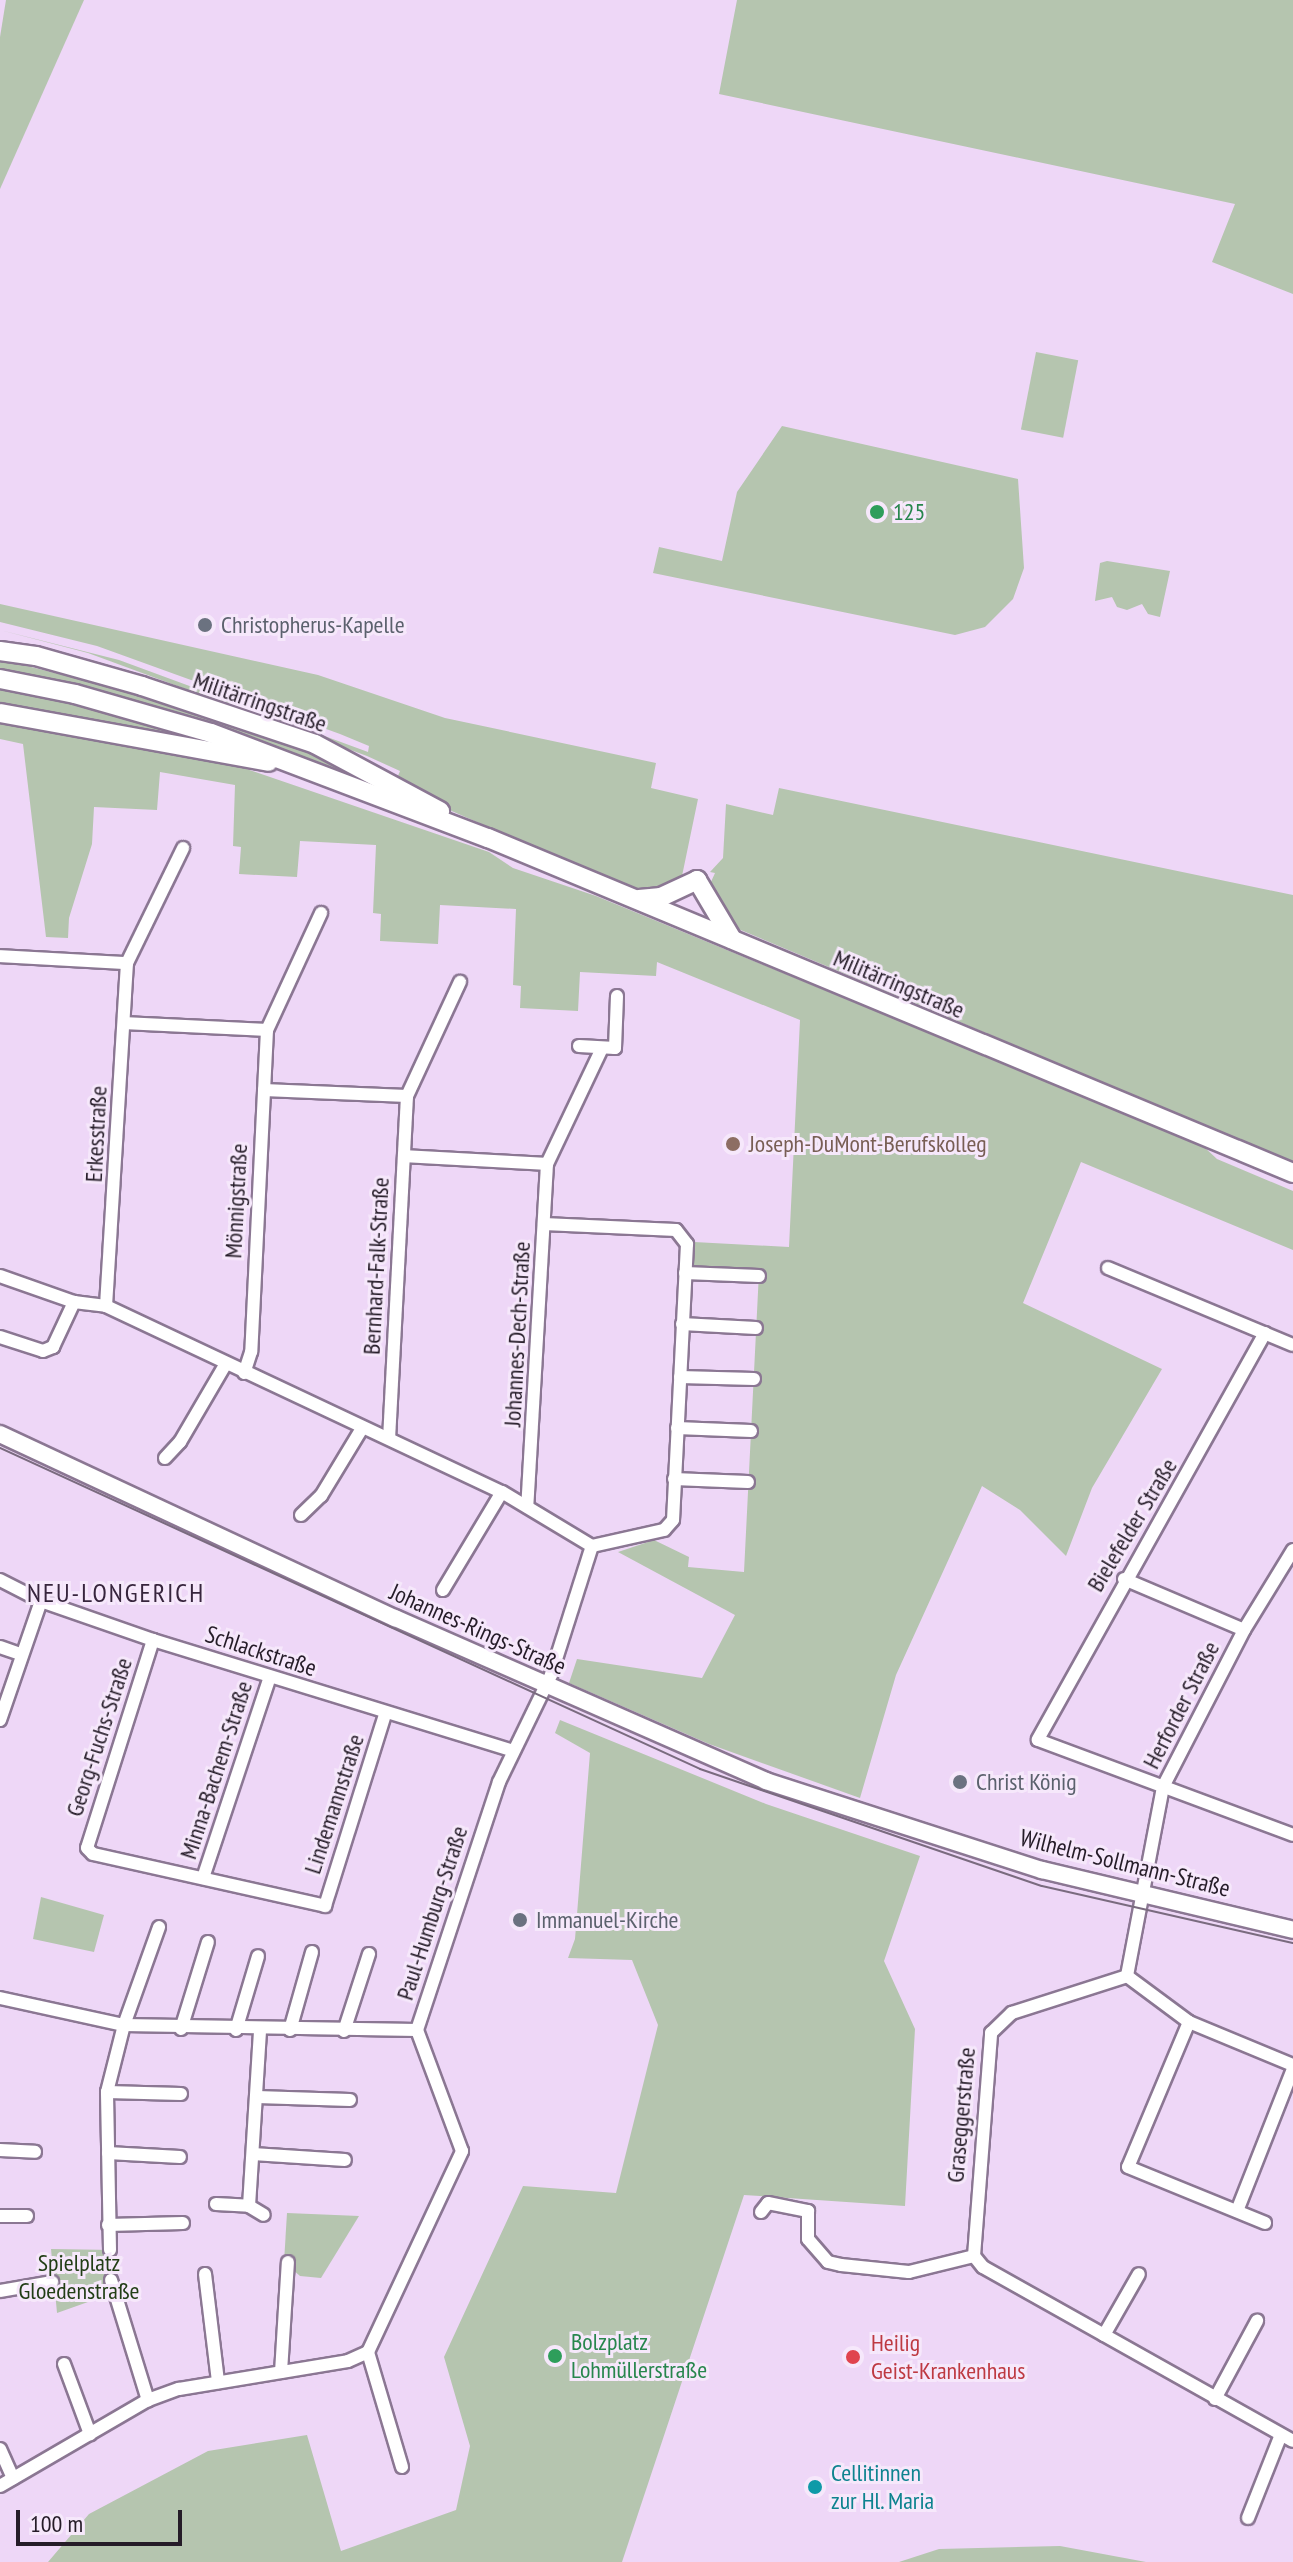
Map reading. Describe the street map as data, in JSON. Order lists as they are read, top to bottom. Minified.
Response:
{"streets":{"main road":["Militärringstraße"],"street":["Erkesstraße","Mönnigstraße","Bernhard-Falk-Straße","Johannes-Dech-Straße","Bielefelder Straße","Johannes-Rings-Straße","Schlackstraße","Herforder Straße","Georg-Fuchs-Straße","Minna-Bachem-Straße","Lindemannstraße","Wilhelm-Sollmann-Straße","Paul-Humburg-Straße","Graseggerstraße"]},"crossings":[["Bielefelder Straße","Herforder Straße"],["Johannes-Rings-Straße","Wilhelm-Sollmann-Straße"],["Johannes-Rings-Straße","Paul-Humburg-Straße"],["Schlackstraße","Georg-Fuchs-Straße"],["Schlackstraße","Minna-Bachem-Straße"],["Schlackstraße","Lindemannstraße"],["Schlackstraße","Paul-Humburg-Straße"],["Herforder Straße","Wilhelm-Sollmann-Straße"],["Herforder Straße","Graseggerstraße"],["Georg-Fuchs-Straße","Minna-Bachem-Straße"],["Georg-Fuchs-Straße","Lindemannstraße"],["Minna-Bachem-Straße","Lindemannstraße"]],"districts":["NEU-LONGERICH"],"parks":["Spielplatz Gloedenstraße"],"places":["125","Christopherus-Kapelle","Joseph-DuMont-Berufskolleg","Christ König","Immanuel-Kirche","Bolzplatz Lohmüllerstraße","Heilig Geist-Krankenhaus","Cellitinnen zur Hl. Maria"],"scale_bar":"100 m"}
